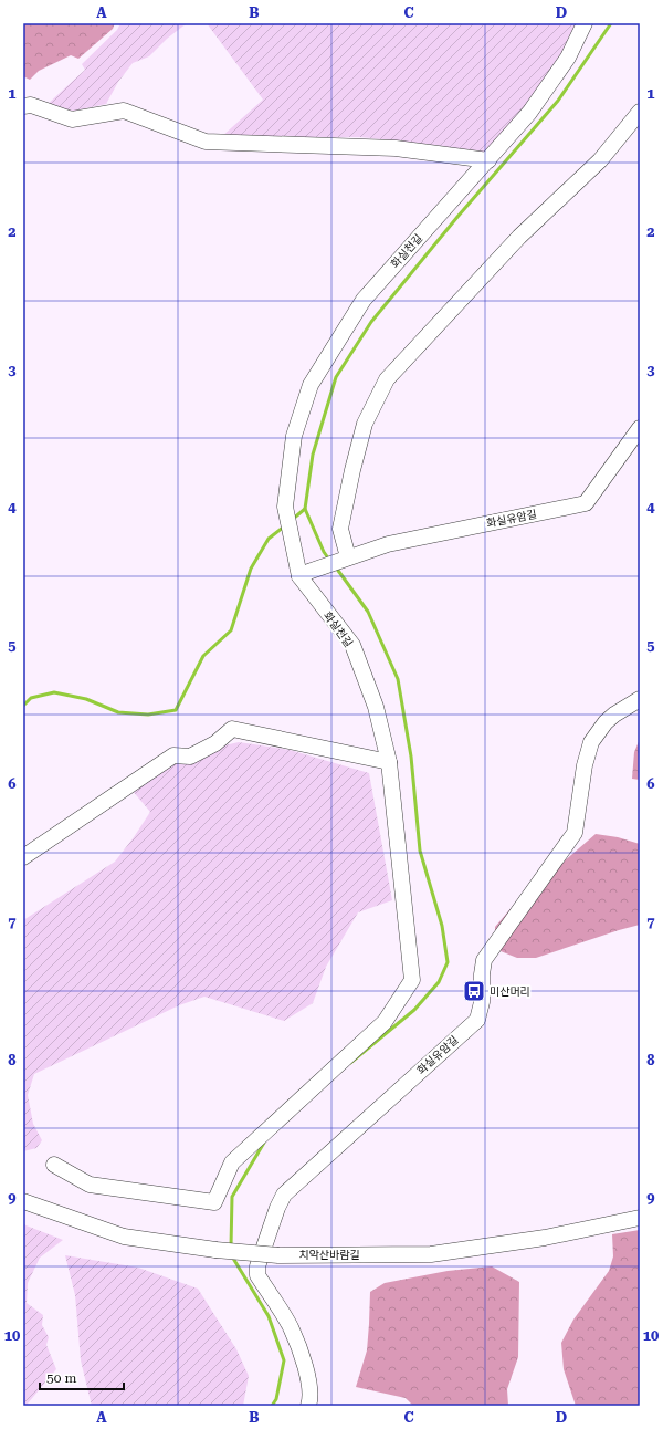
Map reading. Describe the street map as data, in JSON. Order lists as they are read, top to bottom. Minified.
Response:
{"streets":{"street":["화실천길","화실유암길","치악산바람길"]},"crossings":[["화실천길","화실유암길"]],"places":{"bus stop":["미산머리"]},"scale_bar":"50 m","grid":{"columns":["A","B","C","D"],"rows":["1","2","3","4","5","6","7","8","9","10"]}}
